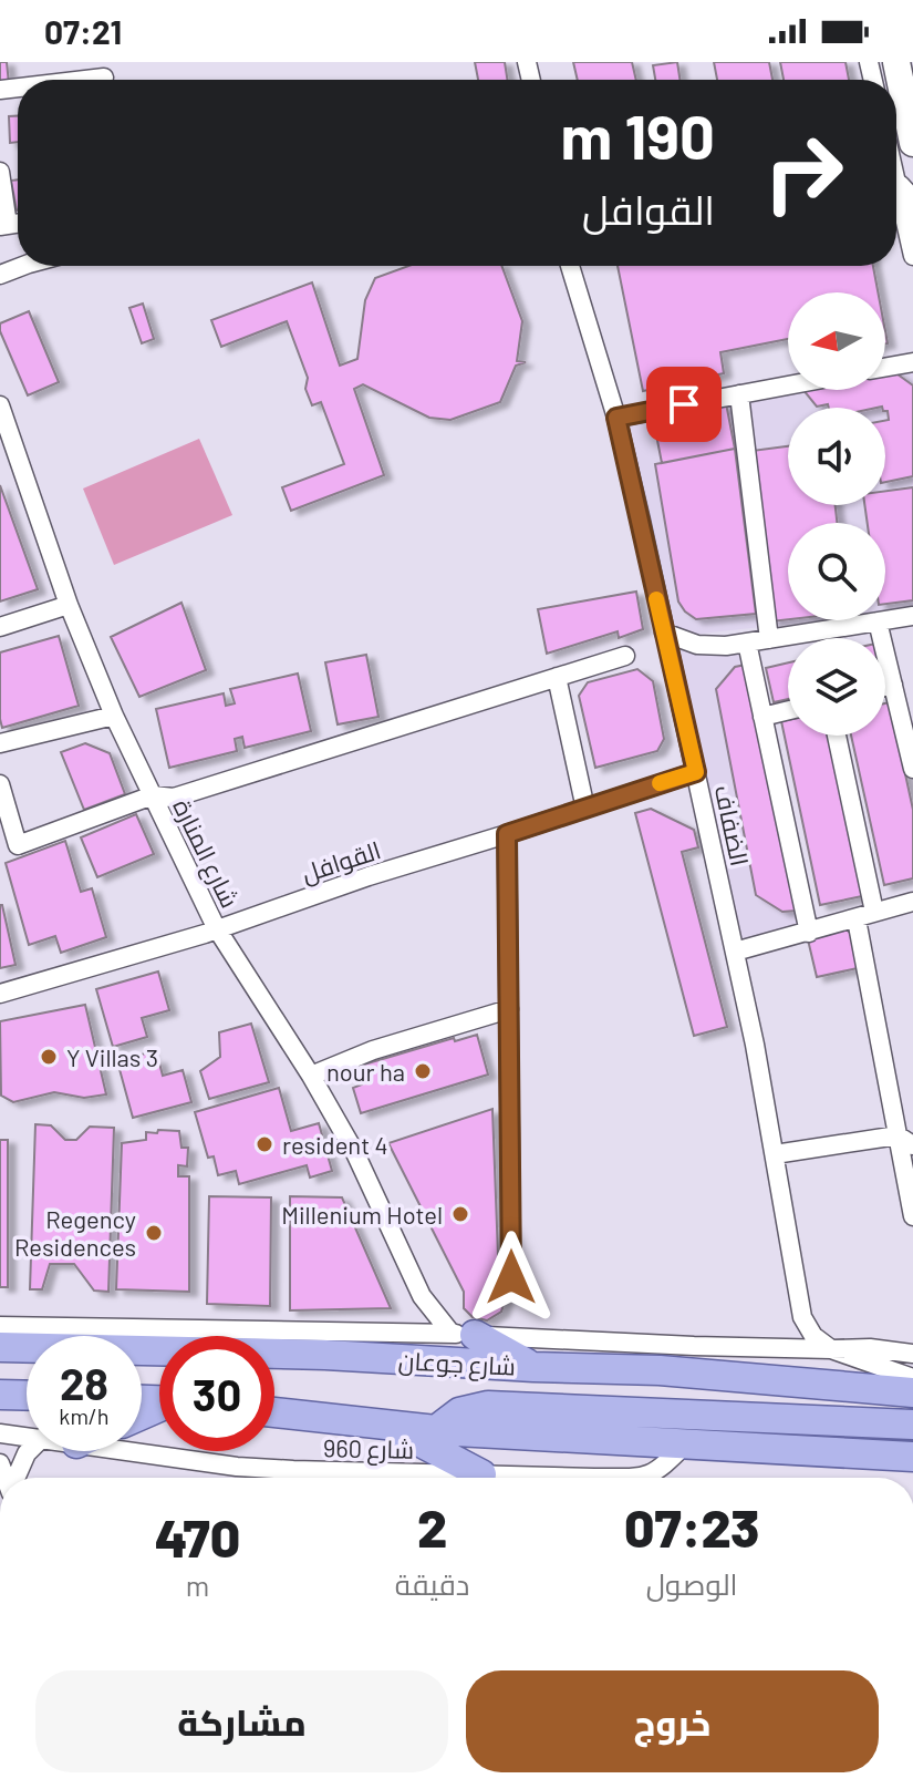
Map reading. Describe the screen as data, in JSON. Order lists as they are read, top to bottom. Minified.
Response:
{"streets":{"main road":["شارع جوعان"],"street":["الضفاف","شارع المنارة","القوافل","شارع 960"]},"crossings":[["الضفاف","القوافل"],["الضفاف","شارع جوعان"],["شارع المنارة","القوافل"],["شارع المنارة","شارع جوعان"]],"places":["Y Villas 3","nour ha","resident 4","Millenium Hotel","Regency Residences"],"north":"left","page":{"status":"07:21","turn":["190 m","القوافل"],"speed":"28 km/h","limit":"30","eta":["07:23","الوصول","2","دقيقة","470","m"],"buttons":["خروج","مشاركة"]}}
